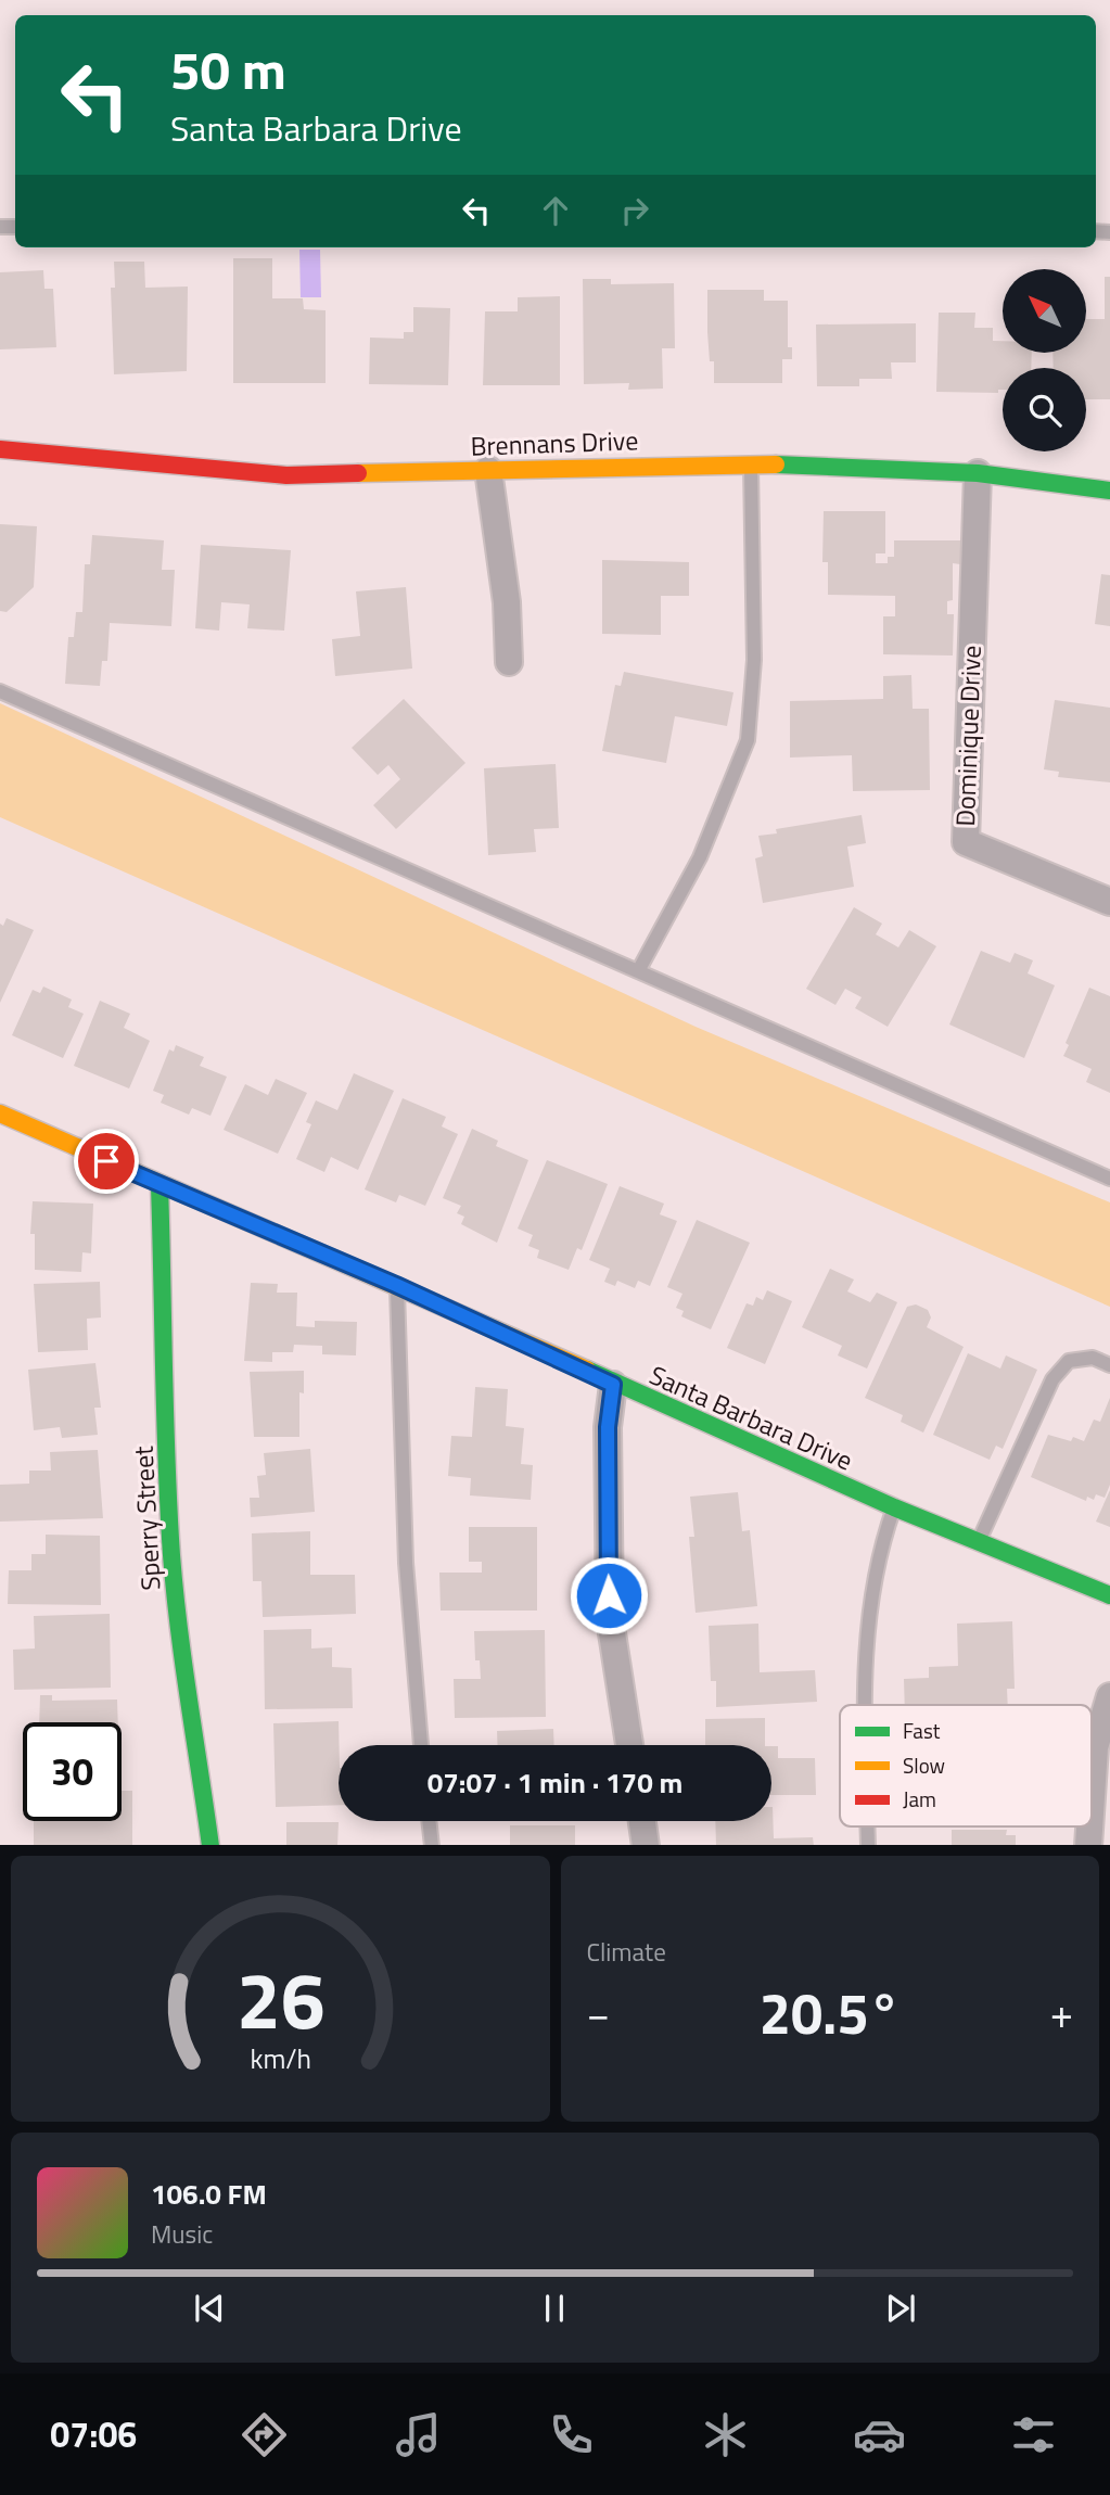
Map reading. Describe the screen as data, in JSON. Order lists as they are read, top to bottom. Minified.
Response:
{"streets":{"street":["Brennans Drive","Dominique Drive","Santa Barbara Drive","Sperry Street"]},"crossings":[["Brennans Drive","Dominique Drive"],["Santa Barbara Drive","Sperry Street"]],"legend":["Fast","Slow","Jam"],"north":"top left","page":{"turn":["50 m","Santa Barbara Drive"],"limit":"30","trip":"07:07 · 1 min · 170 m","tile":"Climate","heat":["−","20.5°","+"],"song":["106.0 FM","Music"],"tabs":"07:06","gauge":["26","km/h"]}}
